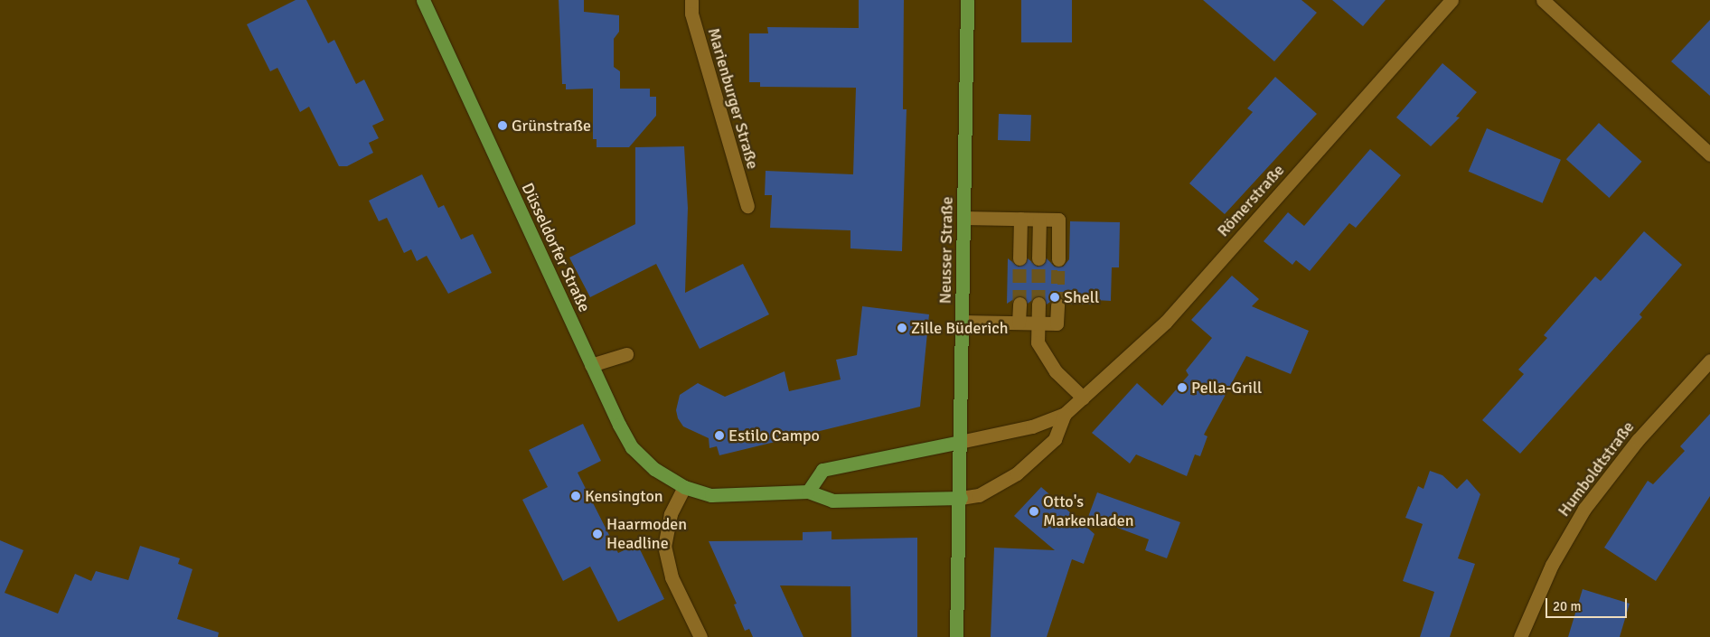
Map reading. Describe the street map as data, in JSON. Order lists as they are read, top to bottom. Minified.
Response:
{"streets":{"main road":["Düsseldorfer Straße","Neusser Straße"],"street":["Marienburger Straße","Römerstraße","Humboldtstraße"]},"crossings":[["Römerstraße","Düsseldorfer Straße"],["Römerstraße","Neusser Straße"],["Düsseldorfer Straße","Neusser Straße"]],"places":["Grünstraße","Shell","Zille Büderich","Pella-Grill","Estilo Campo","Kensington","Otto's Markenladen","Haarmoden Headline"],"scale_bar":"20 m"}
